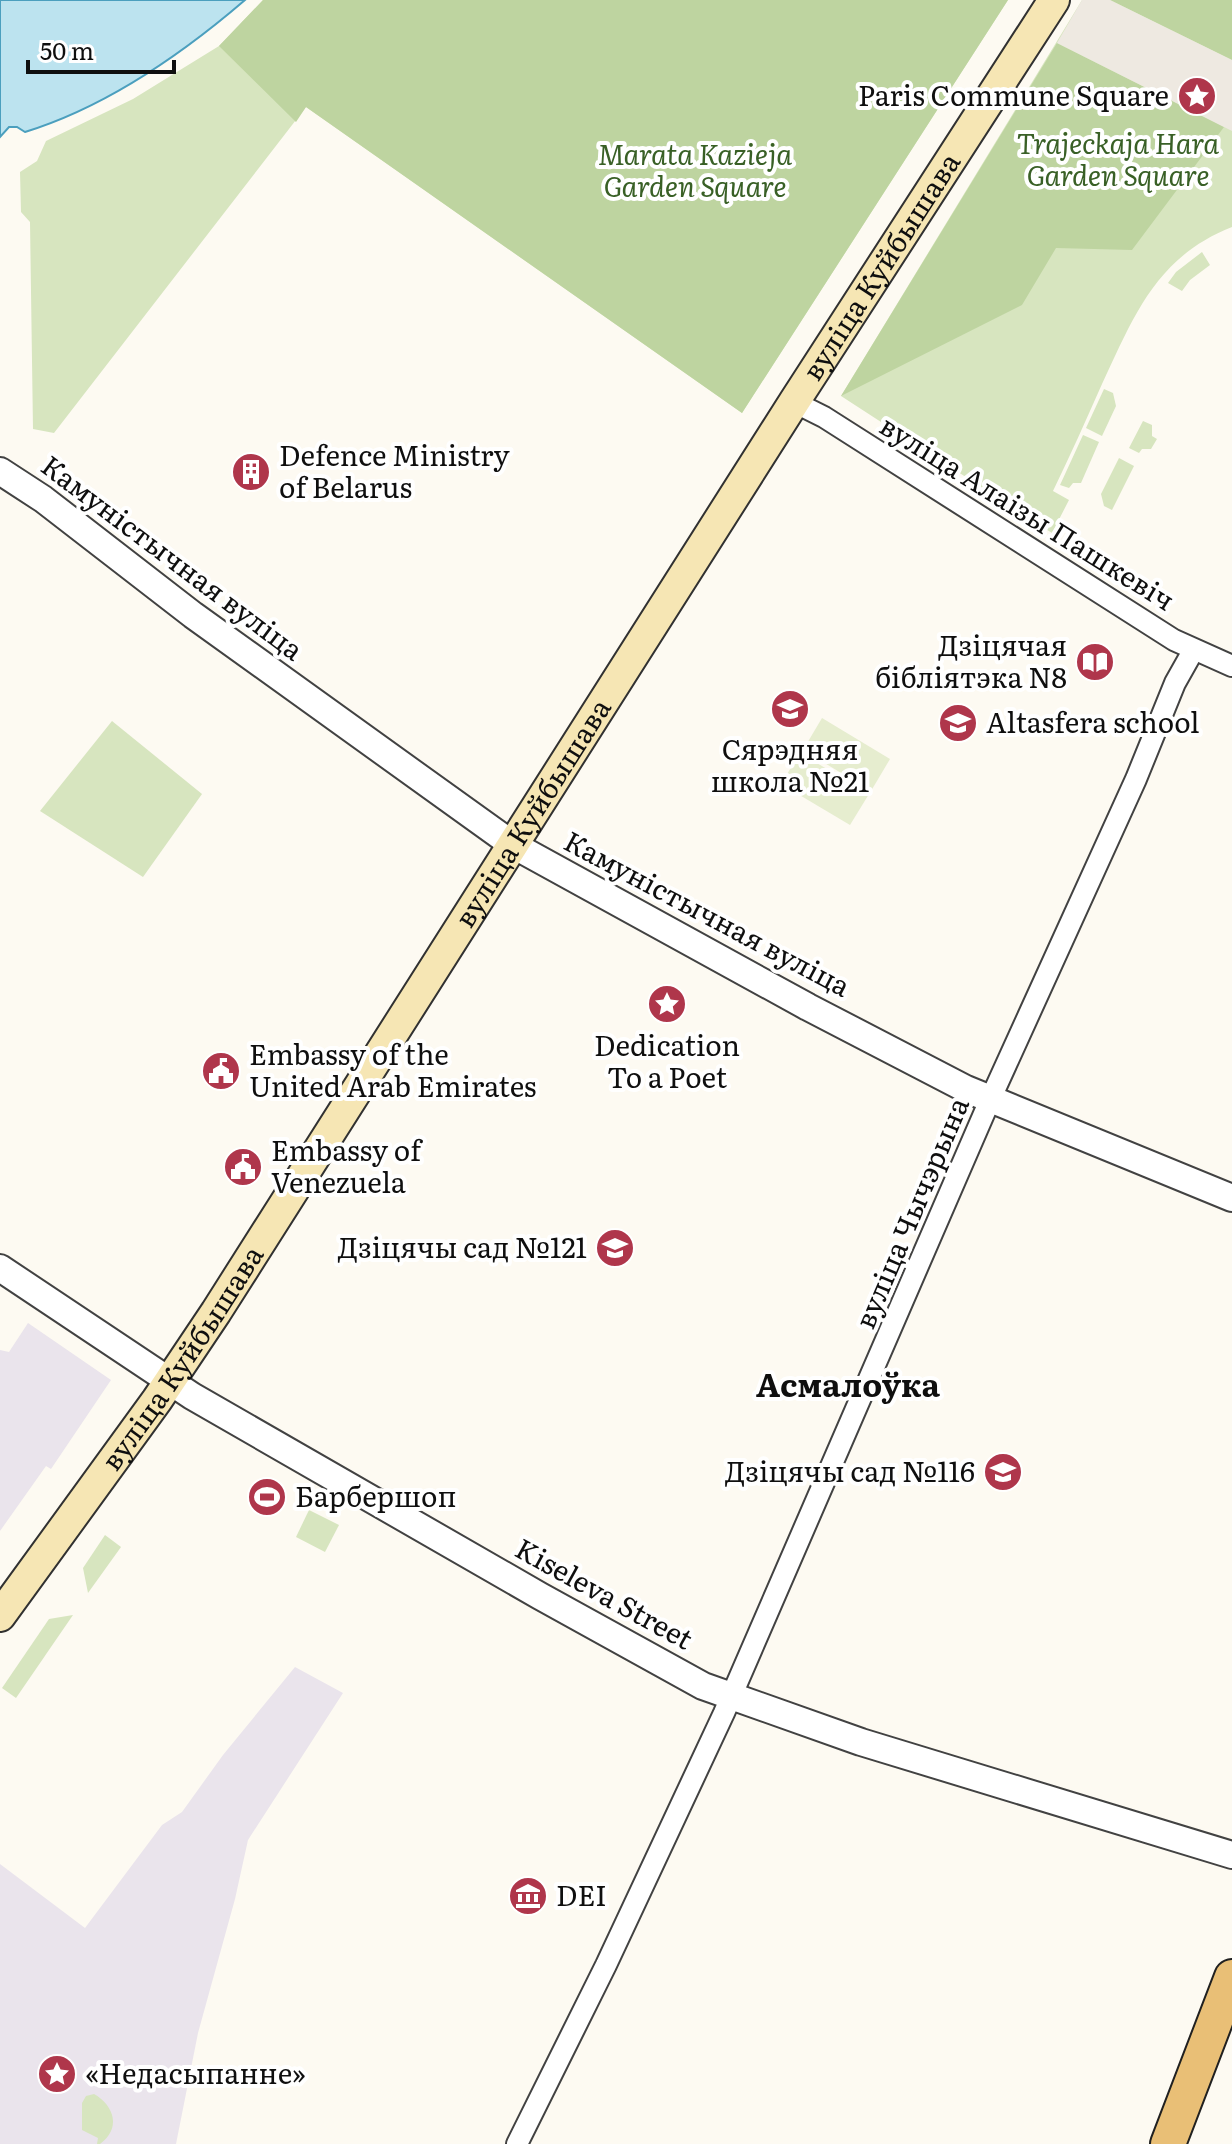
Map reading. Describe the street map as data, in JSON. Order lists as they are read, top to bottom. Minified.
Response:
{"streets":{"main road":["вуліца Куйбышава"],"street":["вуліца Алаізы Пашкевіч","Камуністычная вуліца","вуліца Чычэрына","Kiseleva Street"]},"crossings":[["вуліца Куйбышава","вуліца Алаізы Пашкевіч"],["вуліца Куйбышава","Камуністычная вуліца"],["вуліца Куйбышава","Kiseleva Street"],["вуліца Алаізы Пашкевіч","вуліца Чычэрына"],["Камуністычная вуліца","вуліца Чычэрына"],["вуліца Чычэрына","Kiseleva Street"]],"districts":["Асмалоўка"],"parks":["Trajeckaja Hara Garden Square","Marata Kazieja Garden Square"],"places":{"place":["Paris Commune Square","Dedication To a Poet","«Недасыпанне»"],"building":["Defence Ministry of Belarus"],"library":["Дзіцячая бібліятэка N8"],"school or university":["Сярэдняя школа №21","Altasfera school","Дзіцячы сад №121","Дзіцячы сад №116"],"public building":["Embassy of the United Arab Emirates","Embassy of Venezuela"],"sports":["Барбершоп"],"museum":["DEI"]},"scale_bar":"50 m"}
